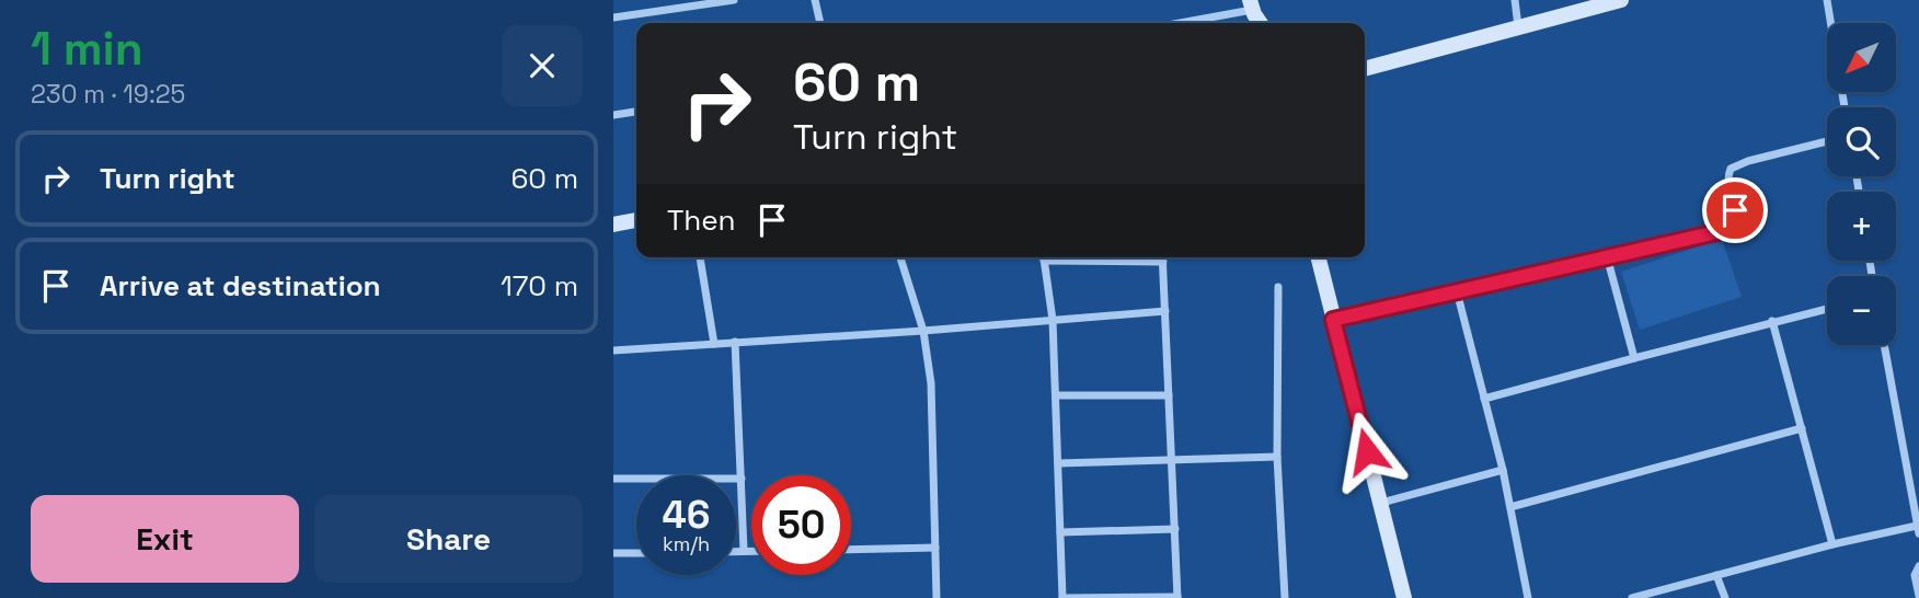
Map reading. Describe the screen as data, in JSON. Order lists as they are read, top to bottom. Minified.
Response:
{"north":"bottom left","page":{"heading":["1 min","230 m · 19:25"],"map_buttons":["+","−"],"turn":["60 m","Turn right"],"list":[{"name":"Turn right","value":"60 m"},{"name":"Arrive at destination","value":"170 m"}],"then":"Then","speed":"46 km/h","limit":"50","buttons":["Exit","Share"]}}
